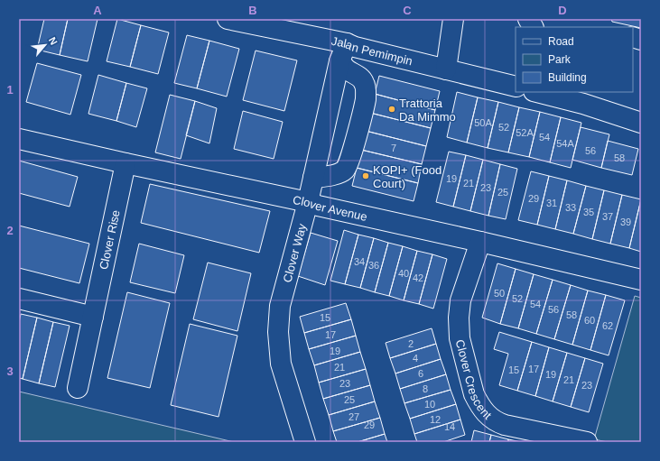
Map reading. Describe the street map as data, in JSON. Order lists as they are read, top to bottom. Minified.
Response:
{"streets":{"street":["Jalan Pemimpin","Clover Avenue","Clover Rise","Clover Way","Clover Crescent"]},"crossings":[["Jalan Pemimpin","Clover Way"],["Clover Avenue","Clover Rise"],["Clover Avenue","Clover Way"],["Clover Avenue","Clover Crescent"]],"places":["Trattoria Da Mimmo","KOPI+ (Food Court)"],"house_numbers":["50A","52","52A","54","54A","7","56","58","19","21","23","25","29","31","33","35","37","39","34","36","40","42","50","52","54","56","58","15","60","62","17","2","19","4","21","17","15","6","19","21","23","23","8","25","10","27","12","29","14"],"legend":["Road","Park","Building"],"north":"top right","grid":{"columns":["A","B","C","D"],"rows":["1","2","3"]}}
